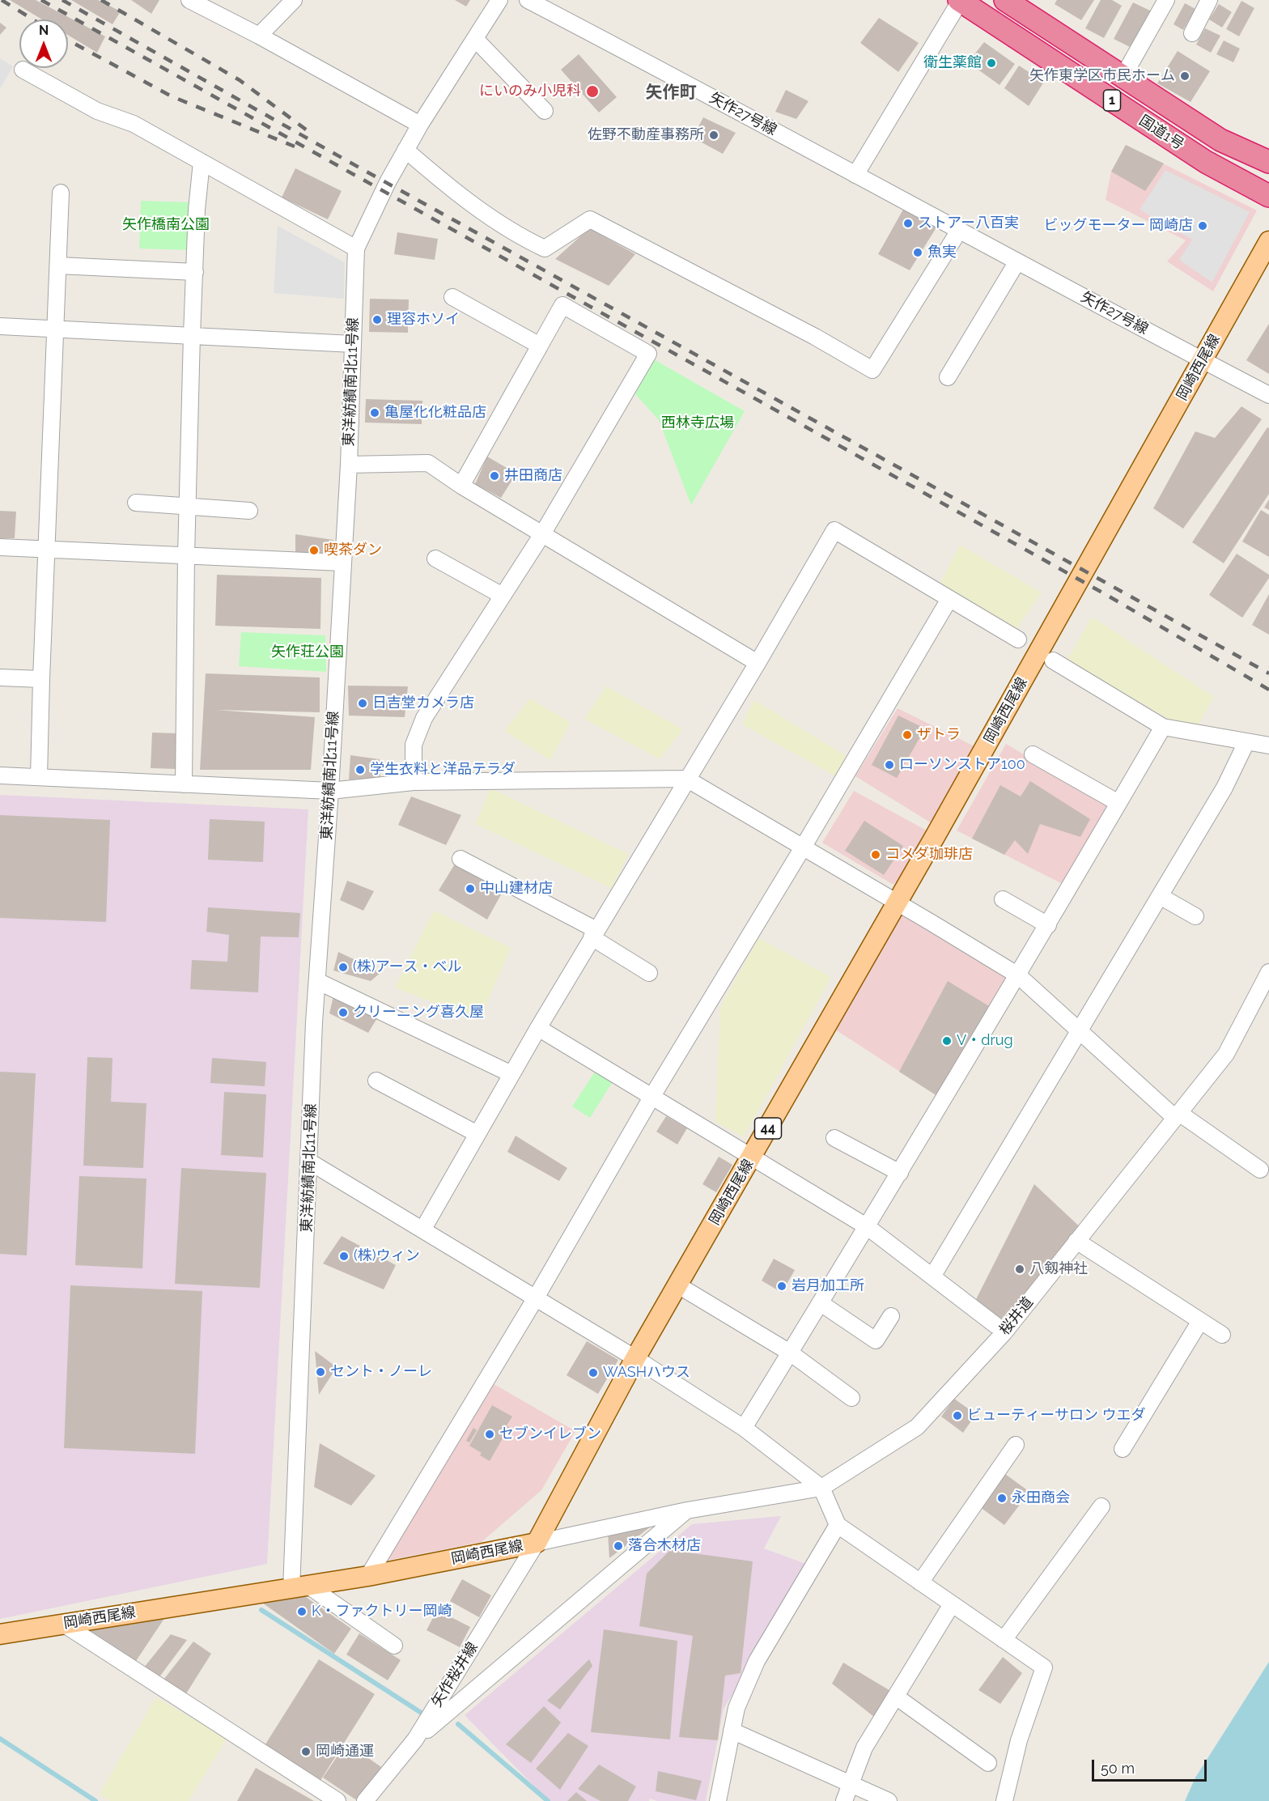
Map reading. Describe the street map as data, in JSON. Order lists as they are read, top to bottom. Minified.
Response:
{"streets":{"highway":["1","国道1号"],"main road":["岡崎西尾線","44"],"street":["矢作27号線","東洋紡績南北11号線","桜井道","矢作桜井線"]},"crossings":[["矢作27号線","岡崎西尾線"],["岡崎西尾線","東洋紡績南北11号線"],["岡崎西尾線","桜井道"],["岡崎西尾線","矢作桜井線"],["桜井道","矢作桜井線"]],"districts":["矢作町"],"parks":["矢作橋南公園","西林寺広場","矢作荘公園"],"places":["衛生薬館","矢作東学区市民ホーム","にいのみ小児科","佐野不動産事務所","ストアー八百実","ビッグモーター 岡崎店","魚実","理容ホソイ","亀屋化化粧品店","井田商店","喫茶ダン","日吉堂カメラ店","ザトラ","ローソンストア100","学生衣料と洋品テラダ","コメダ珈琲店","中山建材店","(株)アース・ベル","クリーニング喜久屋","V・drug","(株)ウィン","八剱神社","岩月加工所","セント・ノーレ","WASHハウス","ビューティーサロン ウエダ","セブンイレブン","永田商会","落合木材店","K・ファクトリー岡崎","岡崎通運"],"scale_bar":"50 m","north":"top"}
